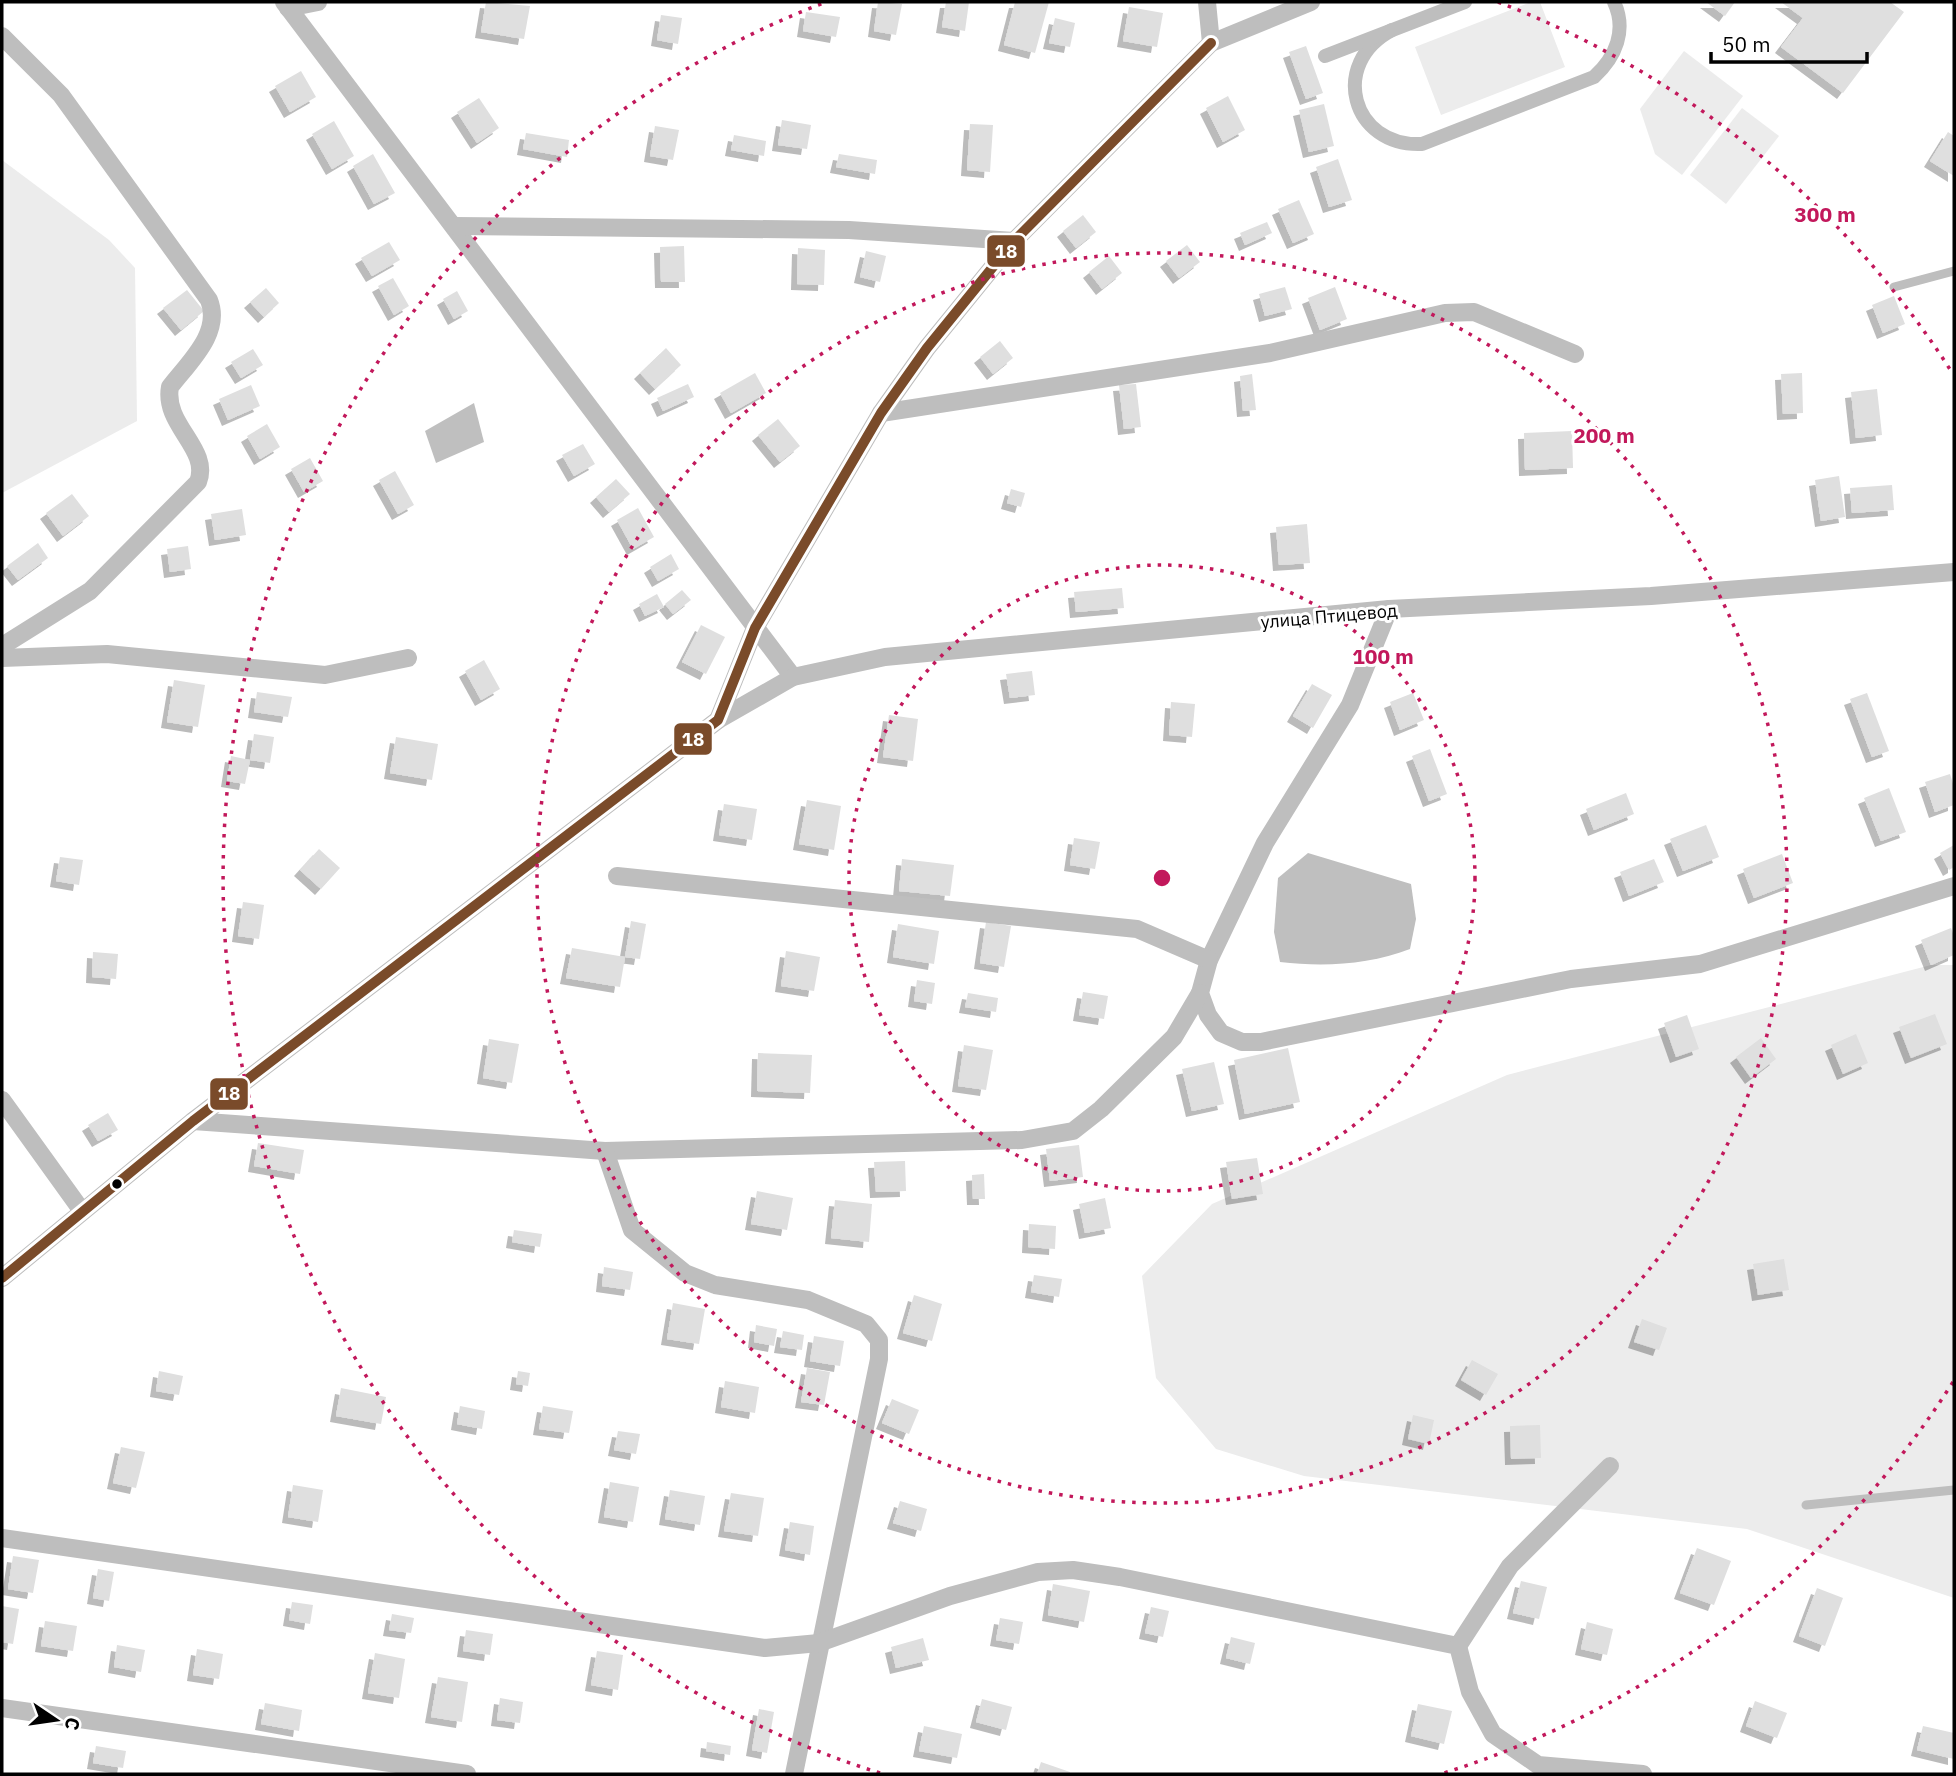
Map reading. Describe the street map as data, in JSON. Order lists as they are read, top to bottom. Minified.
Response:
{"streets":{"street":["улица Птицевод"]},"lines":["transit line 18"],"scale_bar":"50 m","north":"right","rings":["300 m","200 m","100 m"]}
